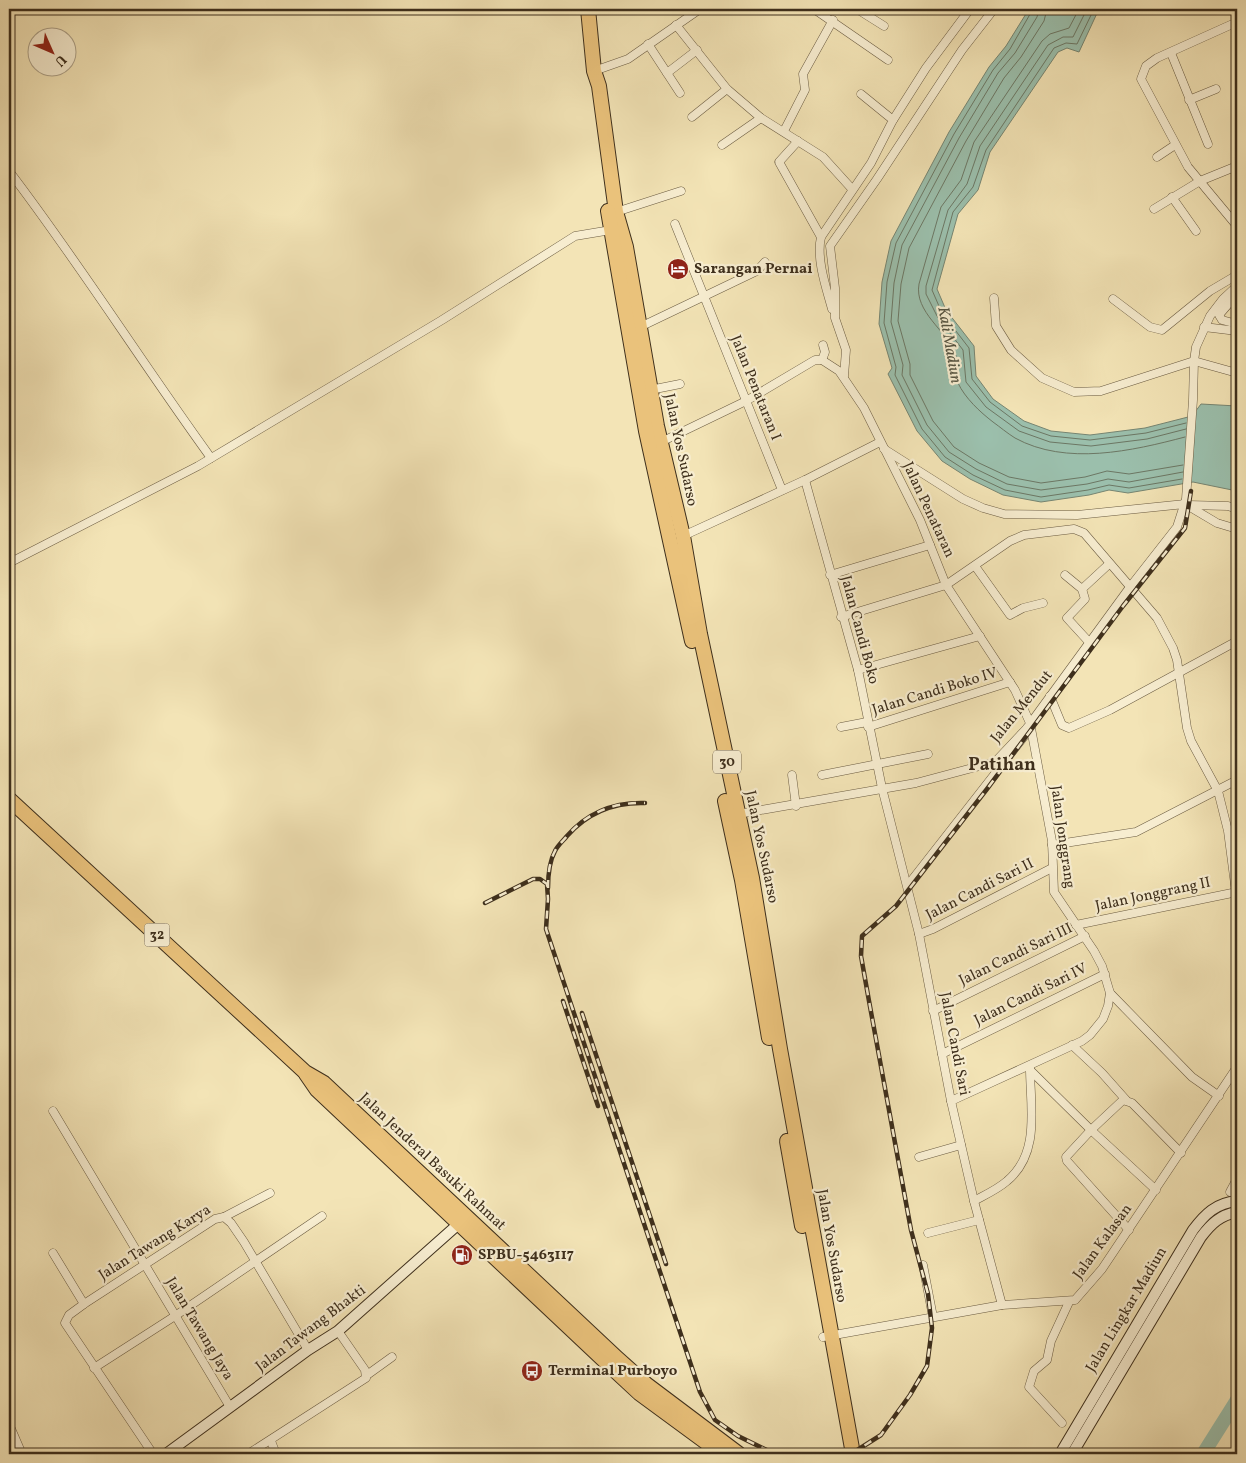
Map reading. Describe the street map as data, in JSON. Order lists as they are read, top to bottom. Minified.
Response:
{"streets":{"highway":["Jalan Yos Sudarso","30","32","Jalan Jenderal Basuki Rahmat"],"main road":["Jalan Lingkar Madiun","Jalan Tawang Bhakti"],"street":["Jalan Penataran I","Jalan Penataran","Jalan Candi Boko","Jalan Candi Boko IV","Jalan Mendut","Jalan Jonggrang","Jalan Candi Sari II","Jalan Jonggrang II","Jalan Candi Sari III","Jalan Candi Sari IV","Jalan Candi Sari","Jalan Kalasan","Jalan Tawang Karya","Jalan Tawang Jaya"]},"crossings":[["Jalan Yos Sudarso","Jalan Mendut"],["Jalan Penataran","Jalan Mendut"],["Jalan Penataran","Jalan Jonggrang"],["Jalan Penataran","Jalan Jonggrang II"],["Jalan Candi Boko","Jalan Candi Boko IV"],["Jalan Candi Boko","Jalan Mendut"],["Jalan Candi Boko","Jalan Candi Sari"],["Jalan Candi Boko IV","Jalan Jonggrang"],["Jalan Mendut","Jalan Jonggrang"],["Jalan Mendut","Jalan Candi Sari"],["Jalan Jonggrang","Jalan Candi Sari II"],["Jalan Jonggrang","Jalan Jonggrang II"],["Jalan Jonggrang","Jalan Candi Sari III"],["Jalan Jonggrang","Jalan Candi Sari IV"],["Jalan Jonggrang","Jalan Candi Sari"],["Jalan Candi Sari II","Jalan Candi Sari"],["Jalan Candi Sari III","Jalan Candi Sari"],["Jalan Candi Sari IV","Jalan Candi Sari"],["Jalan Jenderal Basuki Rahmat","Jalan Tawang Bhakti"],["Jalan Tawang Karya","Jalan Tawang Jaya"],["Jalan Tawang Karya","Jalan Tawang Bhakti"],["Jalan Tawang Jaya","Jalan Tawang Bhakti"]],"districts":["Patihan"],"water":["Kali Madiun"],"places":{"hotel":["Sarangan Pernai"],"fuel station":["SPBU-5463117"],"bus stop":["Terminal Purboyo"]},"north":"bottom right"}
